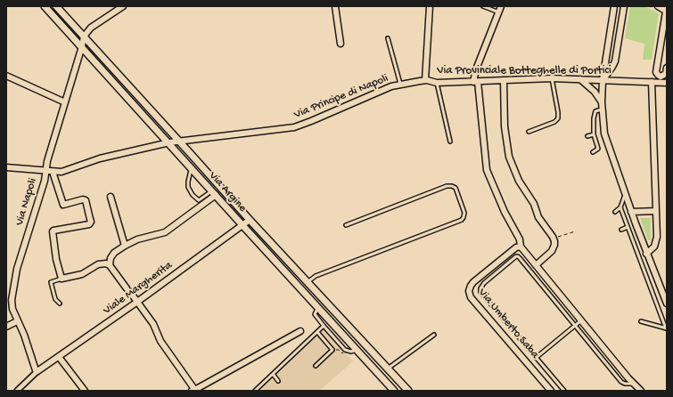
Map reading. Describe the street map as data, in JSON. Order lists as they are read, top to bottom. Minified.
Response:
{"streets":{"street":["Via Provinciale Botteghelle di Portici","Via Principe di Napoli","Via Argine","Via Napoli","Viale Margherita","Via Umberto Saba"]},"crossings":[["Via Provinciale Botteghelle di Portici","Via Principe di Napoli"],["Via Principe di Napoli","Via Argine"],["Via Argine","Via Napoli"],["Via Argine","Viale Margherita"],["Via Napoli","Viale Margherita"]]}
